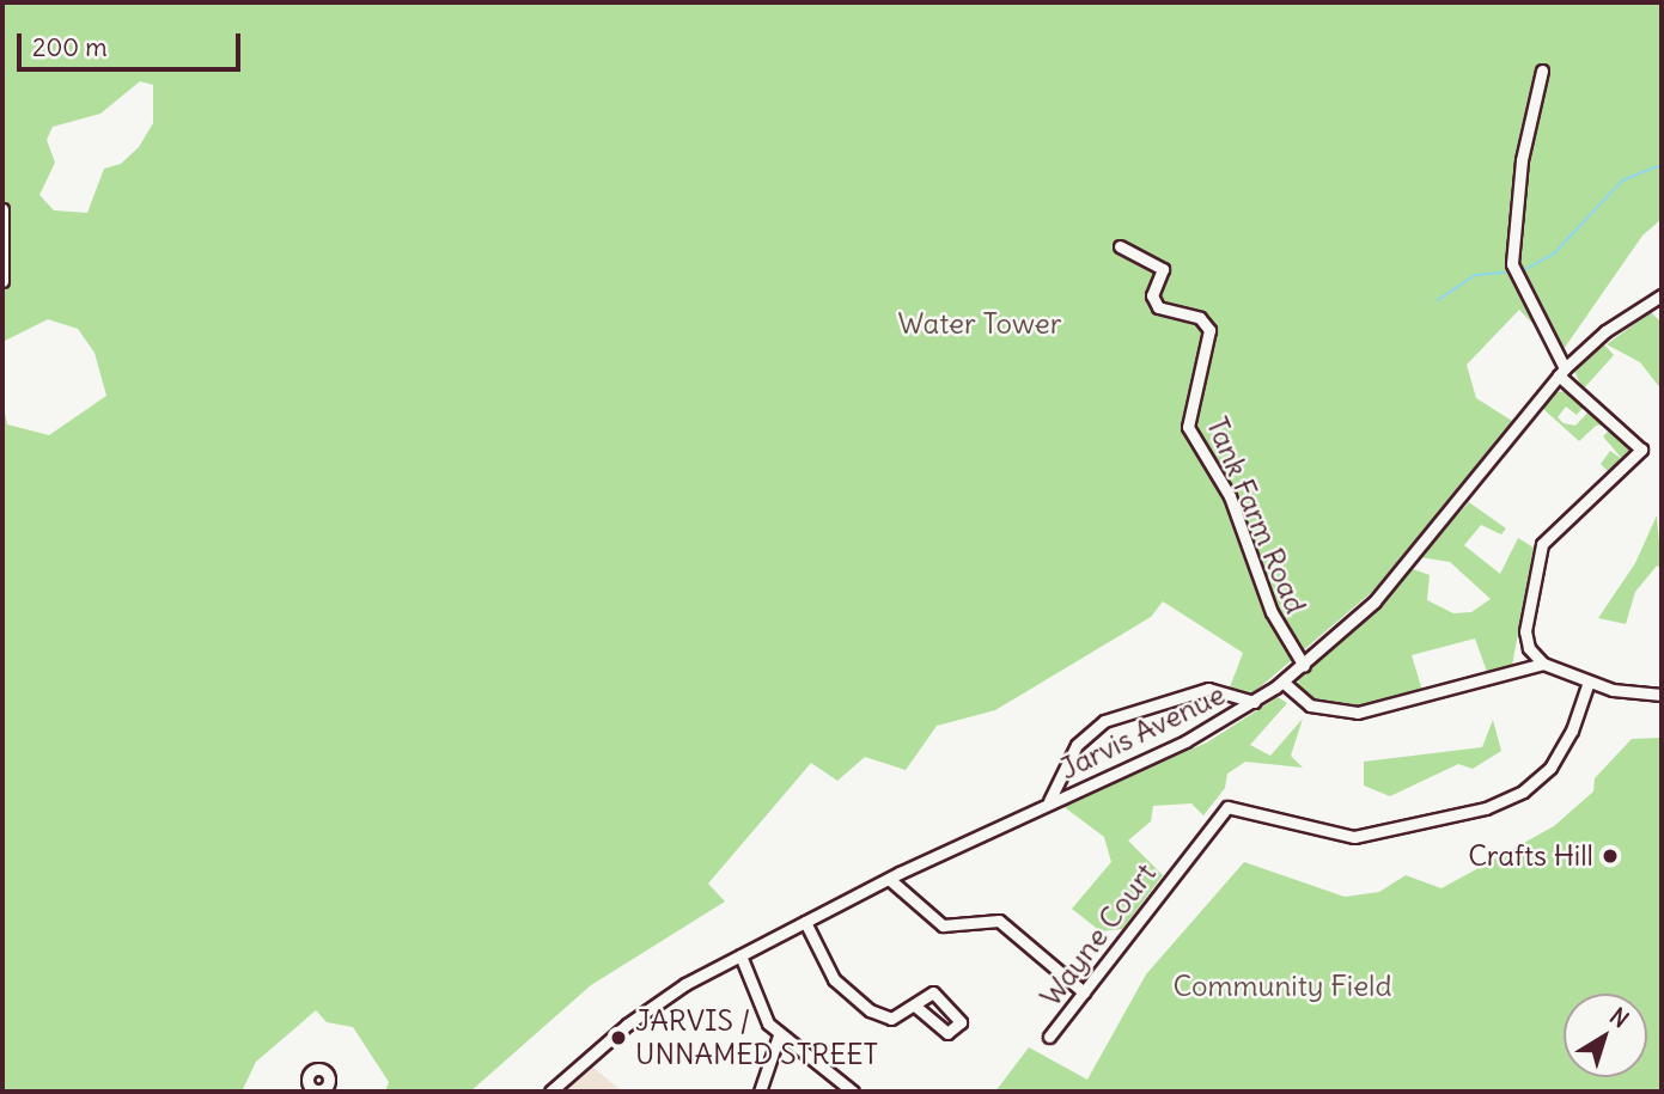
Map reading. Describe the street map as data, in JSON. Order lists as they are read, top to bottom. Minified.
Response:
{"streets":{"street":["Tank Farm Road","Jarvis Avenue","Wayne Court"]},"crossings":[["Tank Farm Road","Jarvis Avenue"]],"parks":["Water Tower","Community Field"],"places":["Crafts Hill","JARVIS / UNNAMED STREET"],"scale_bar":"200 m","north":"top right"}
